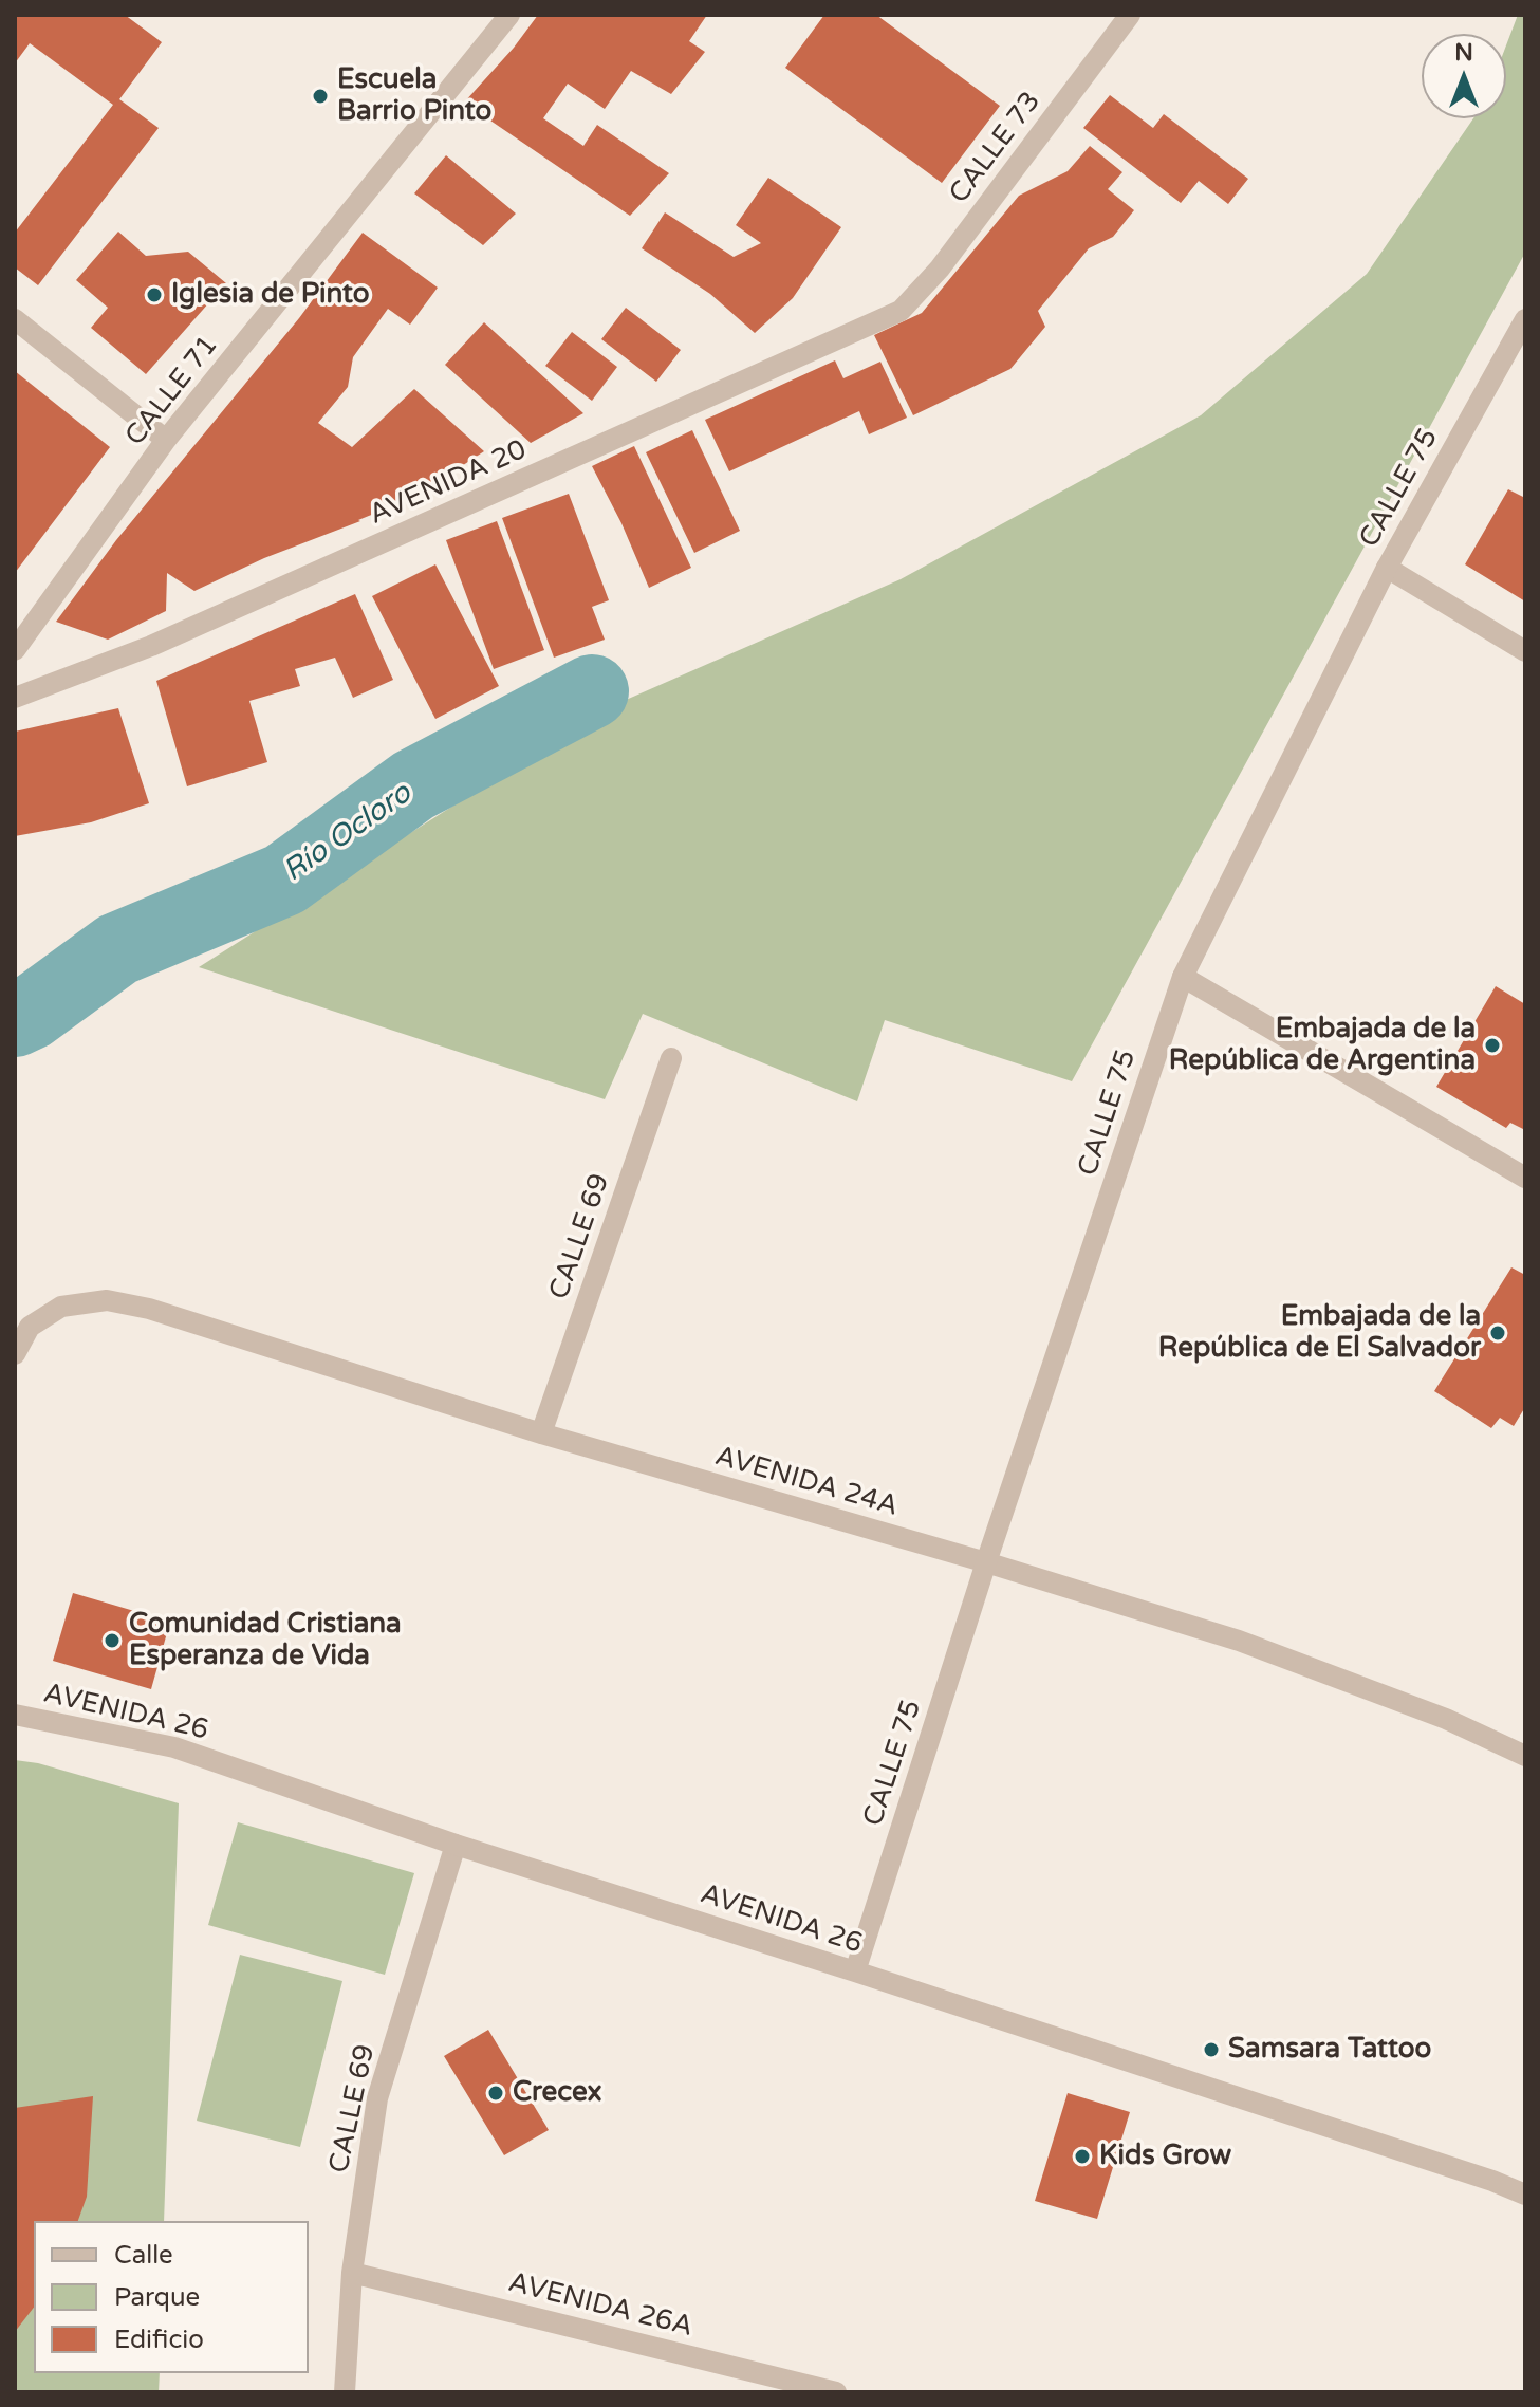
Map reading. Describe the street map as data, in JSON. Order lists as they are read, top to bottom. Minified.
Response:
{"streets":{"street":["CALLE 73","CALLE 71","AVENIDA 20","CALLE 75","CALLE 69","AVENIDA 24A","AVENIDA 26","AVENIDA 26A"]},"crossings":[["CALLE 73","AVENIDA 20"],["CALLE 75","AVENIDA 24A"],["CALLE 75","AVENIDA 26"],["CALLE 69","AVENIDA 24A"],["CALLE 69","AVENIDA 26"],["CALLE 69","AVENIDA 26A"]],"water":["Río Ocloro"],"places":["Escuela Barrio Pinto","Iglesia de Pinto","Embajada de la República de Argentina","Embajada de la República de El Salvador","Comunidad Cristiana Esperanza de Vida","Samsara Tattoo","Crecex","Kids Grow"],"legend":["Calle","Parque","Edificio"],"north":"top"}
